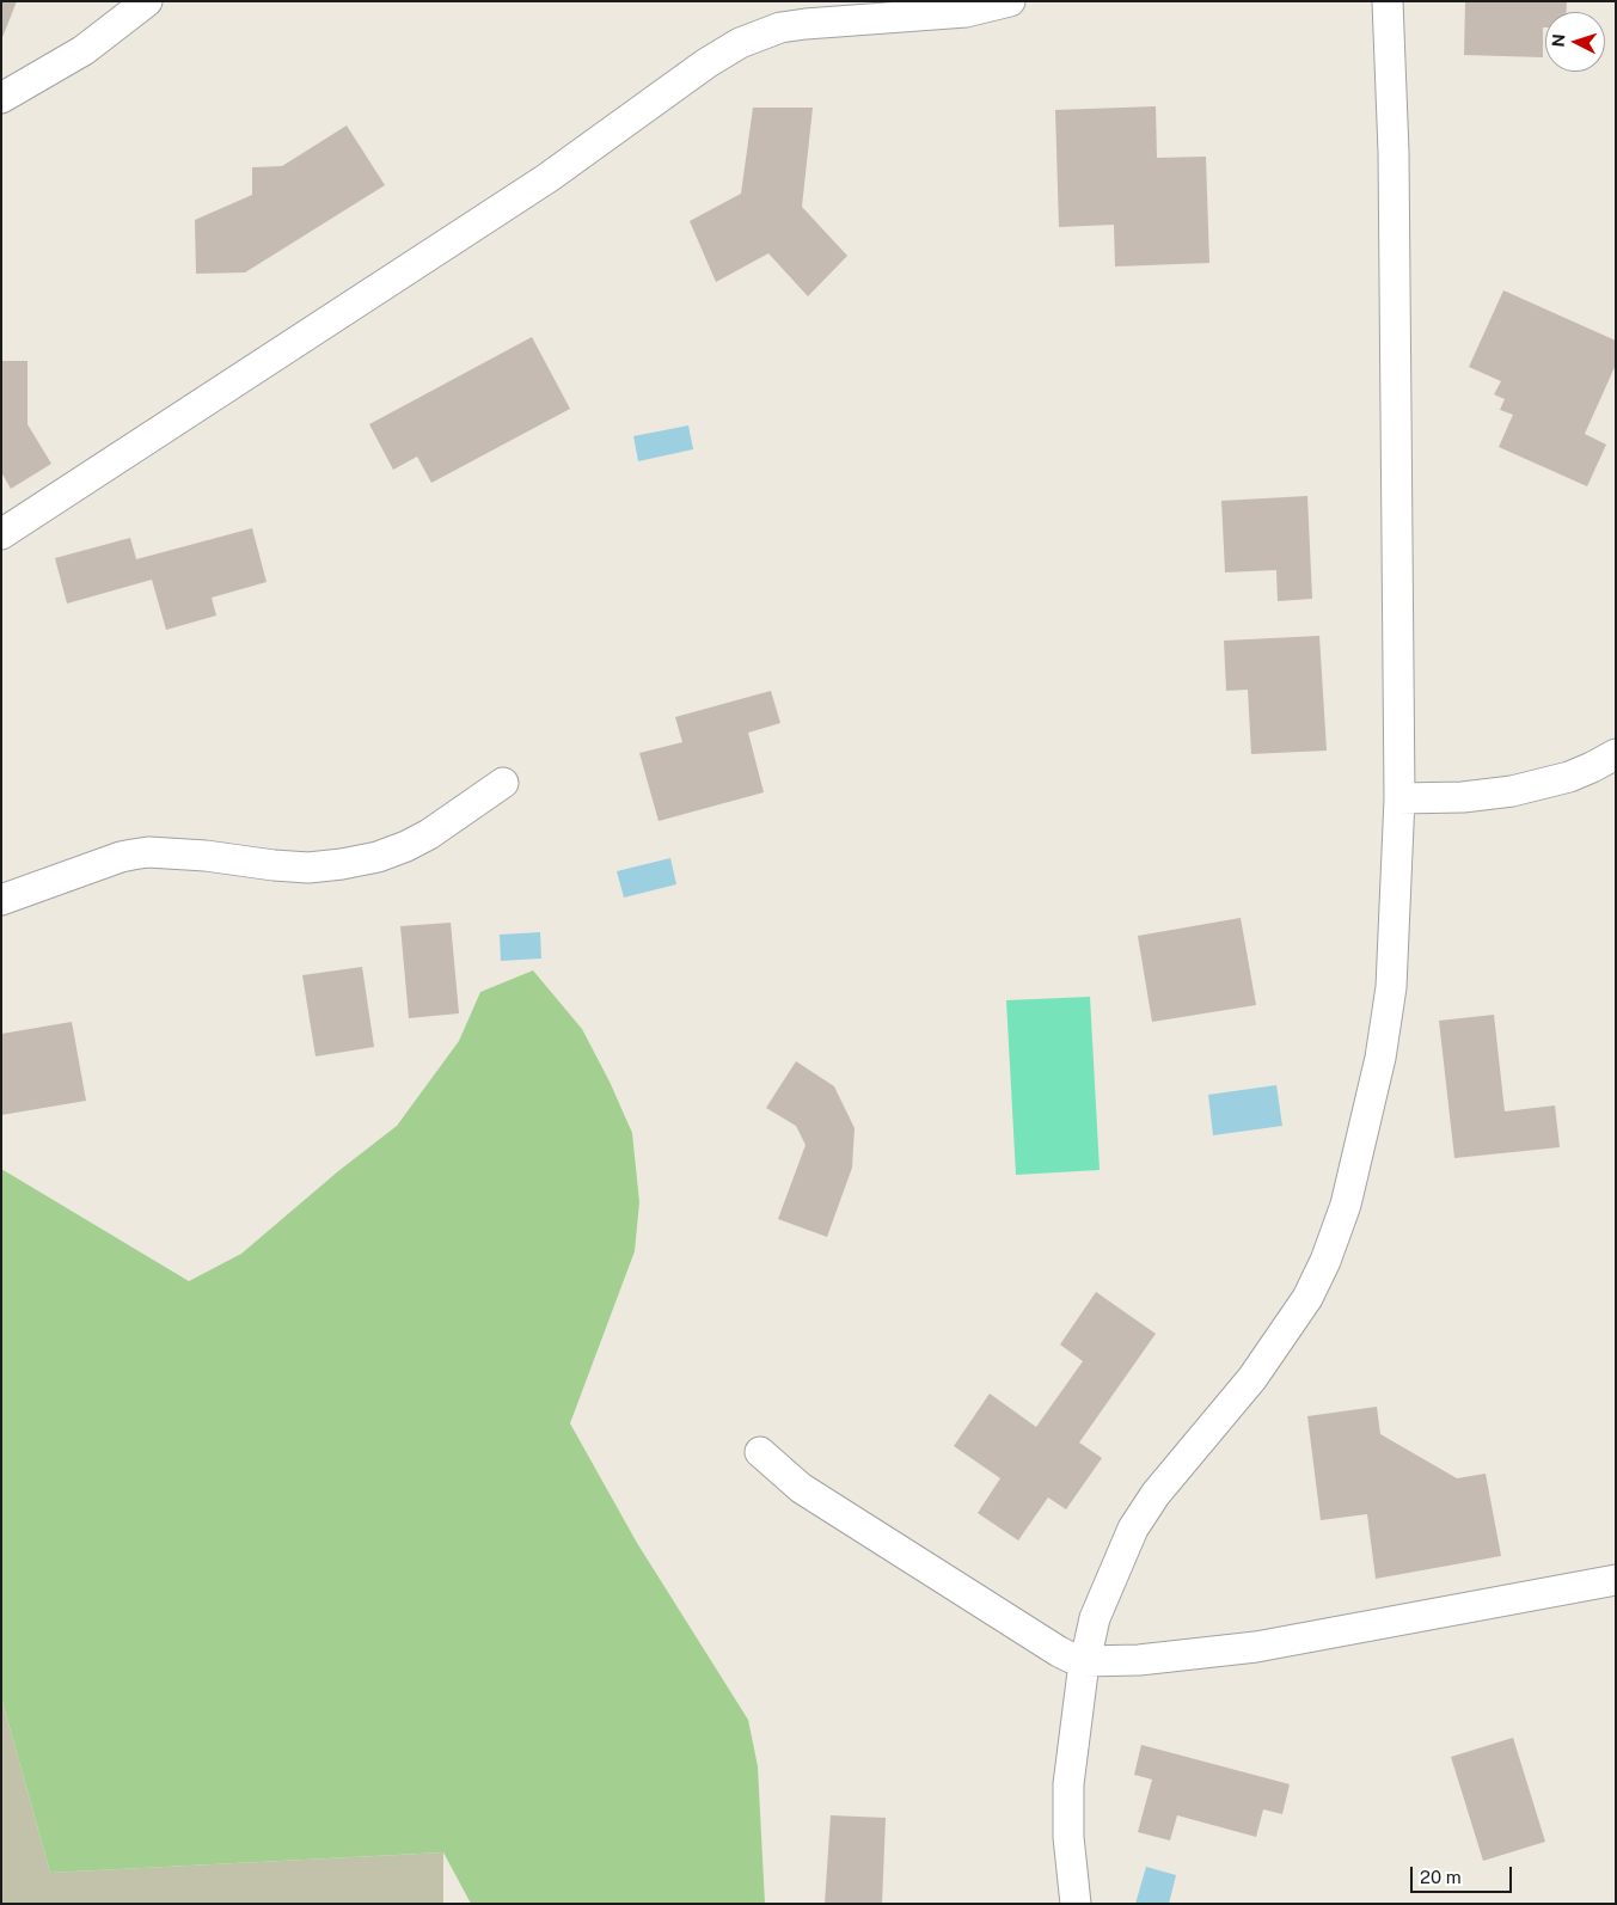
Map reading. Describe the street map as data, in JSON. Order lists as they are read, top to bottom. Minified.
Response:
{"scale_bar":"20 m","north":"left"}
